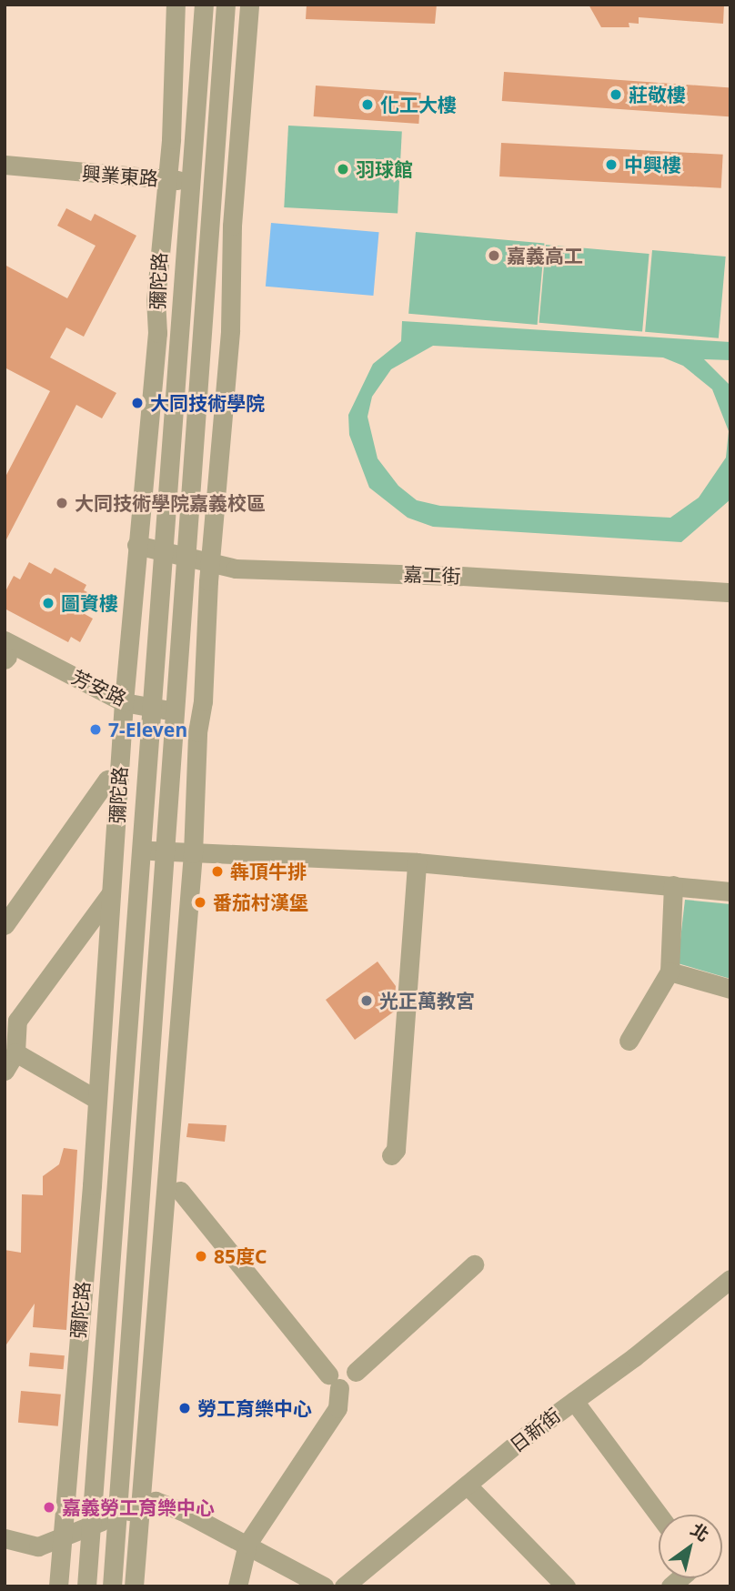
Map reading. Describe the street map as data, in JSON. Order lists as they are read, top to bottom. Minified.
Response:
{"streets":{"street":["興業東路","彌陀路","嘉工街","芳安路","日新街"]},"crossings":[["興業東路","彌陀路"],["彌陀路","嘉工街"],["彌陀路","芳安路"]],"places":["莊敬樓","化工大樓","中興樓","羽球館","嘉義高工","大同技術學院","大同技術學院嘉義校區","圖資樓","7-Eleven","犇頂牛排","番茄村漢堡","光正萬教宮","85度C","勞工育樂中心","嘉義勞工育樂中心"],"north":"top right"}
